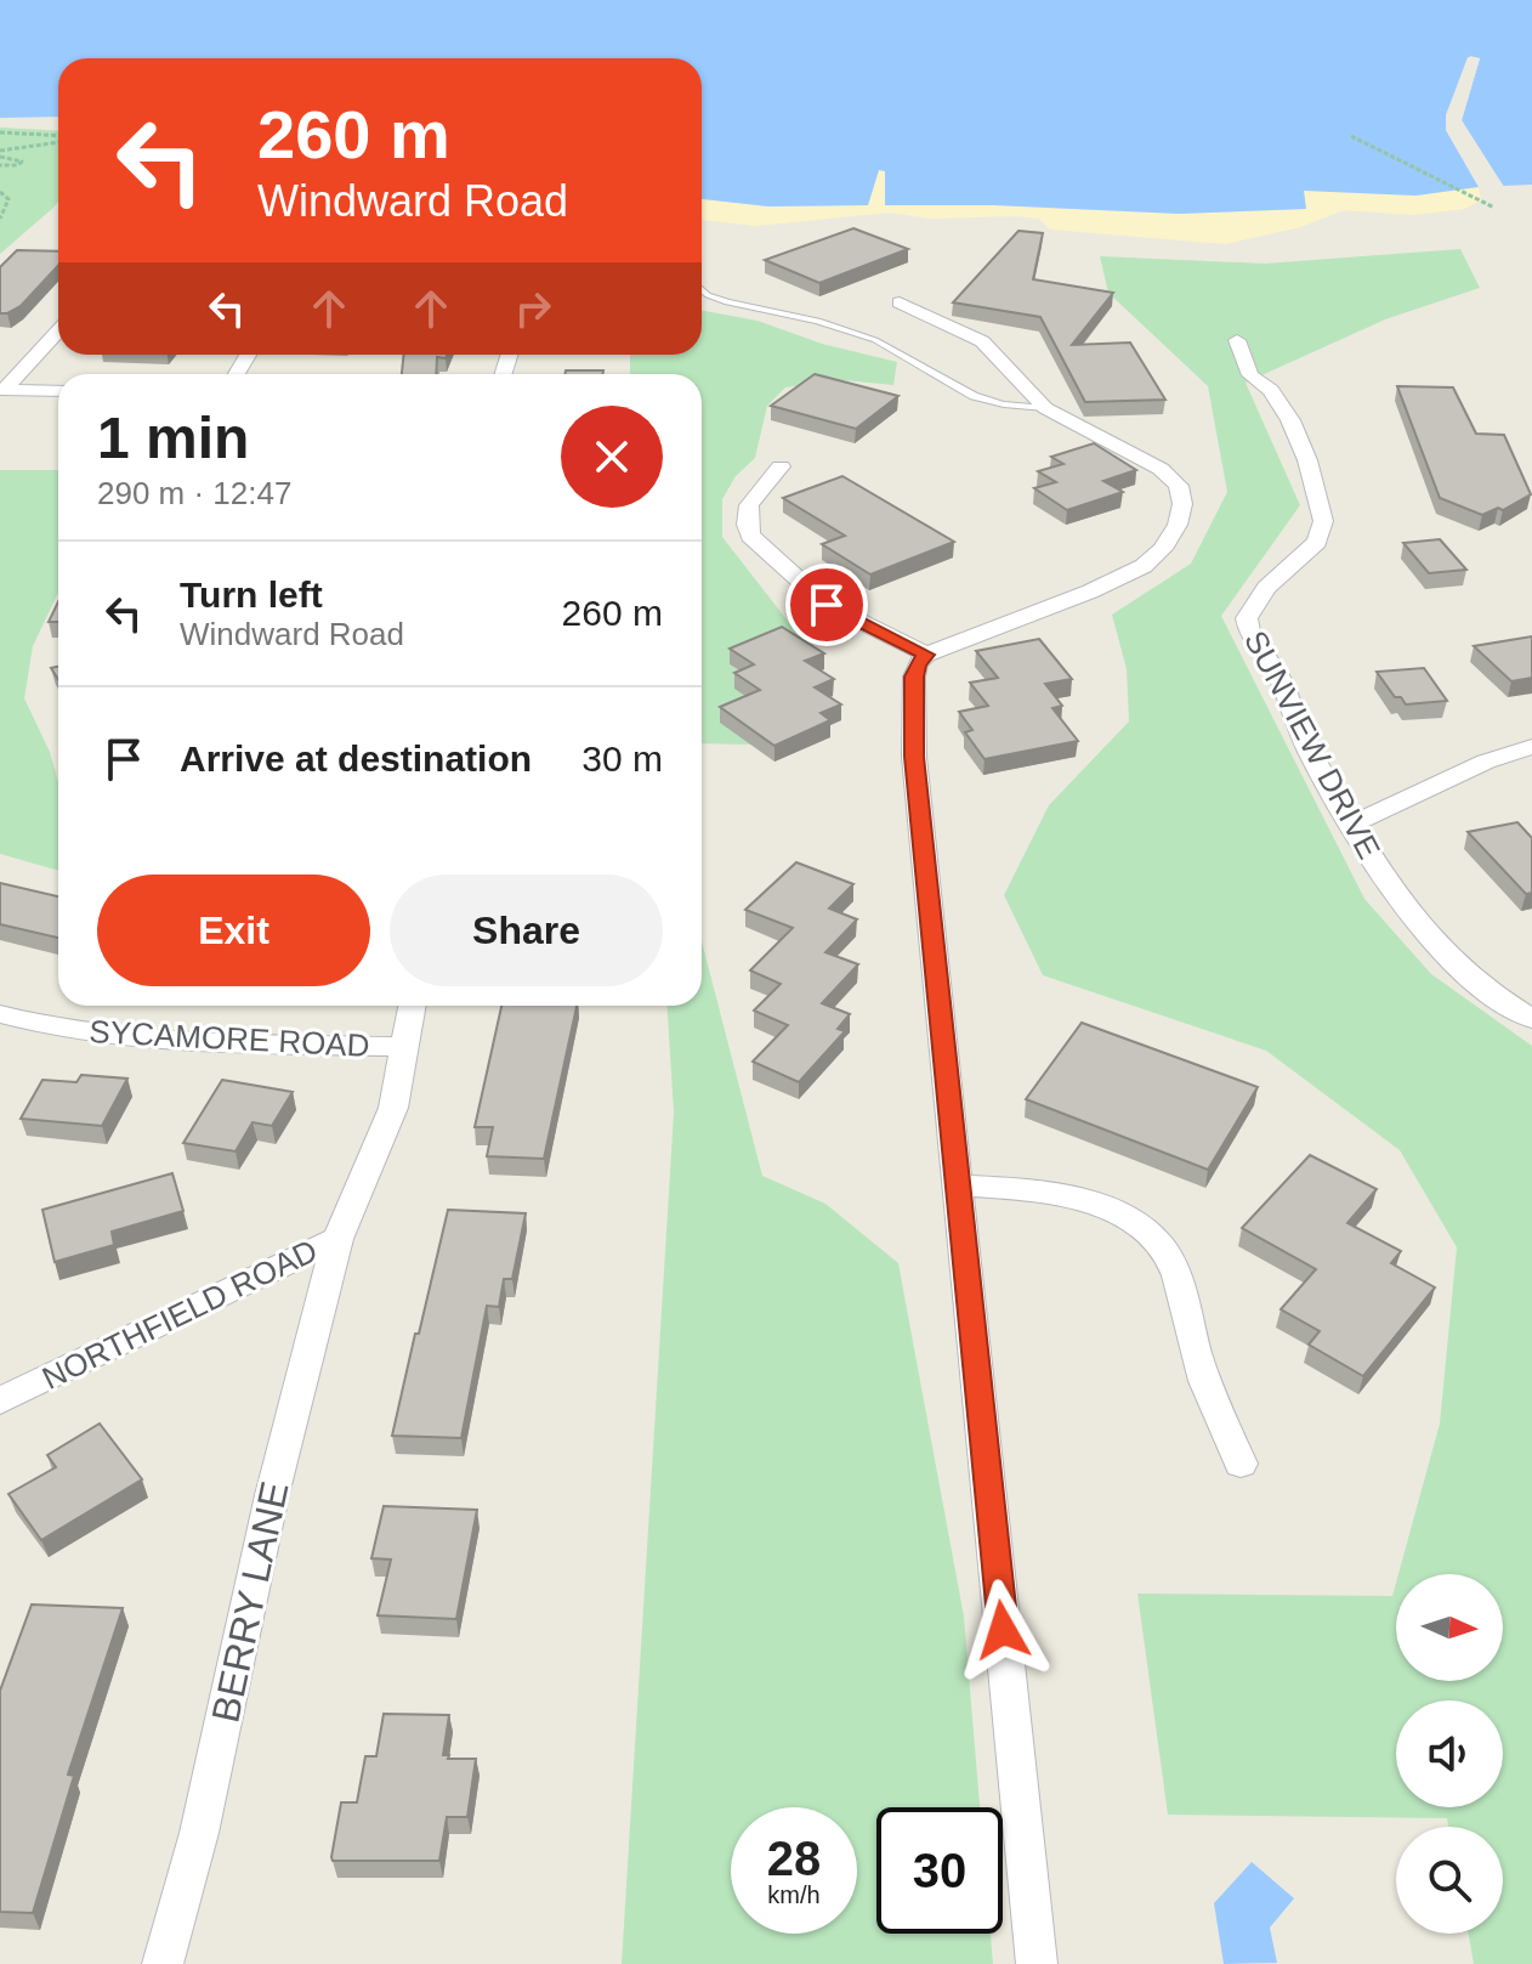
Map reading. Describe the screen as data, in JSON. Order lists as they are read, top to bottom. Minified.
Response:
{"streets":{"street":["SUNVIEW DRIVE","SYCAMORE ROAD","NORTHFIELD ROAD","BERRY LANE"]},"crossings":[["SYCAMORE ROAD","NORTHFIELD ROAD"],["NORTHFIELD ROAD","BERRY LANE"]],"north":"right","page":{"turn":["260 m","Windward Road"],"heading":["1 min","290 m · 12:47"],"list":[{"name":"Turn left","note":"Windward Road","value":"260 m"},{"name":"Arrive at destination","value":"30 m"}],"buttons":["Exit","Share"],"speed":"28 km/h","limit":"30"}}
